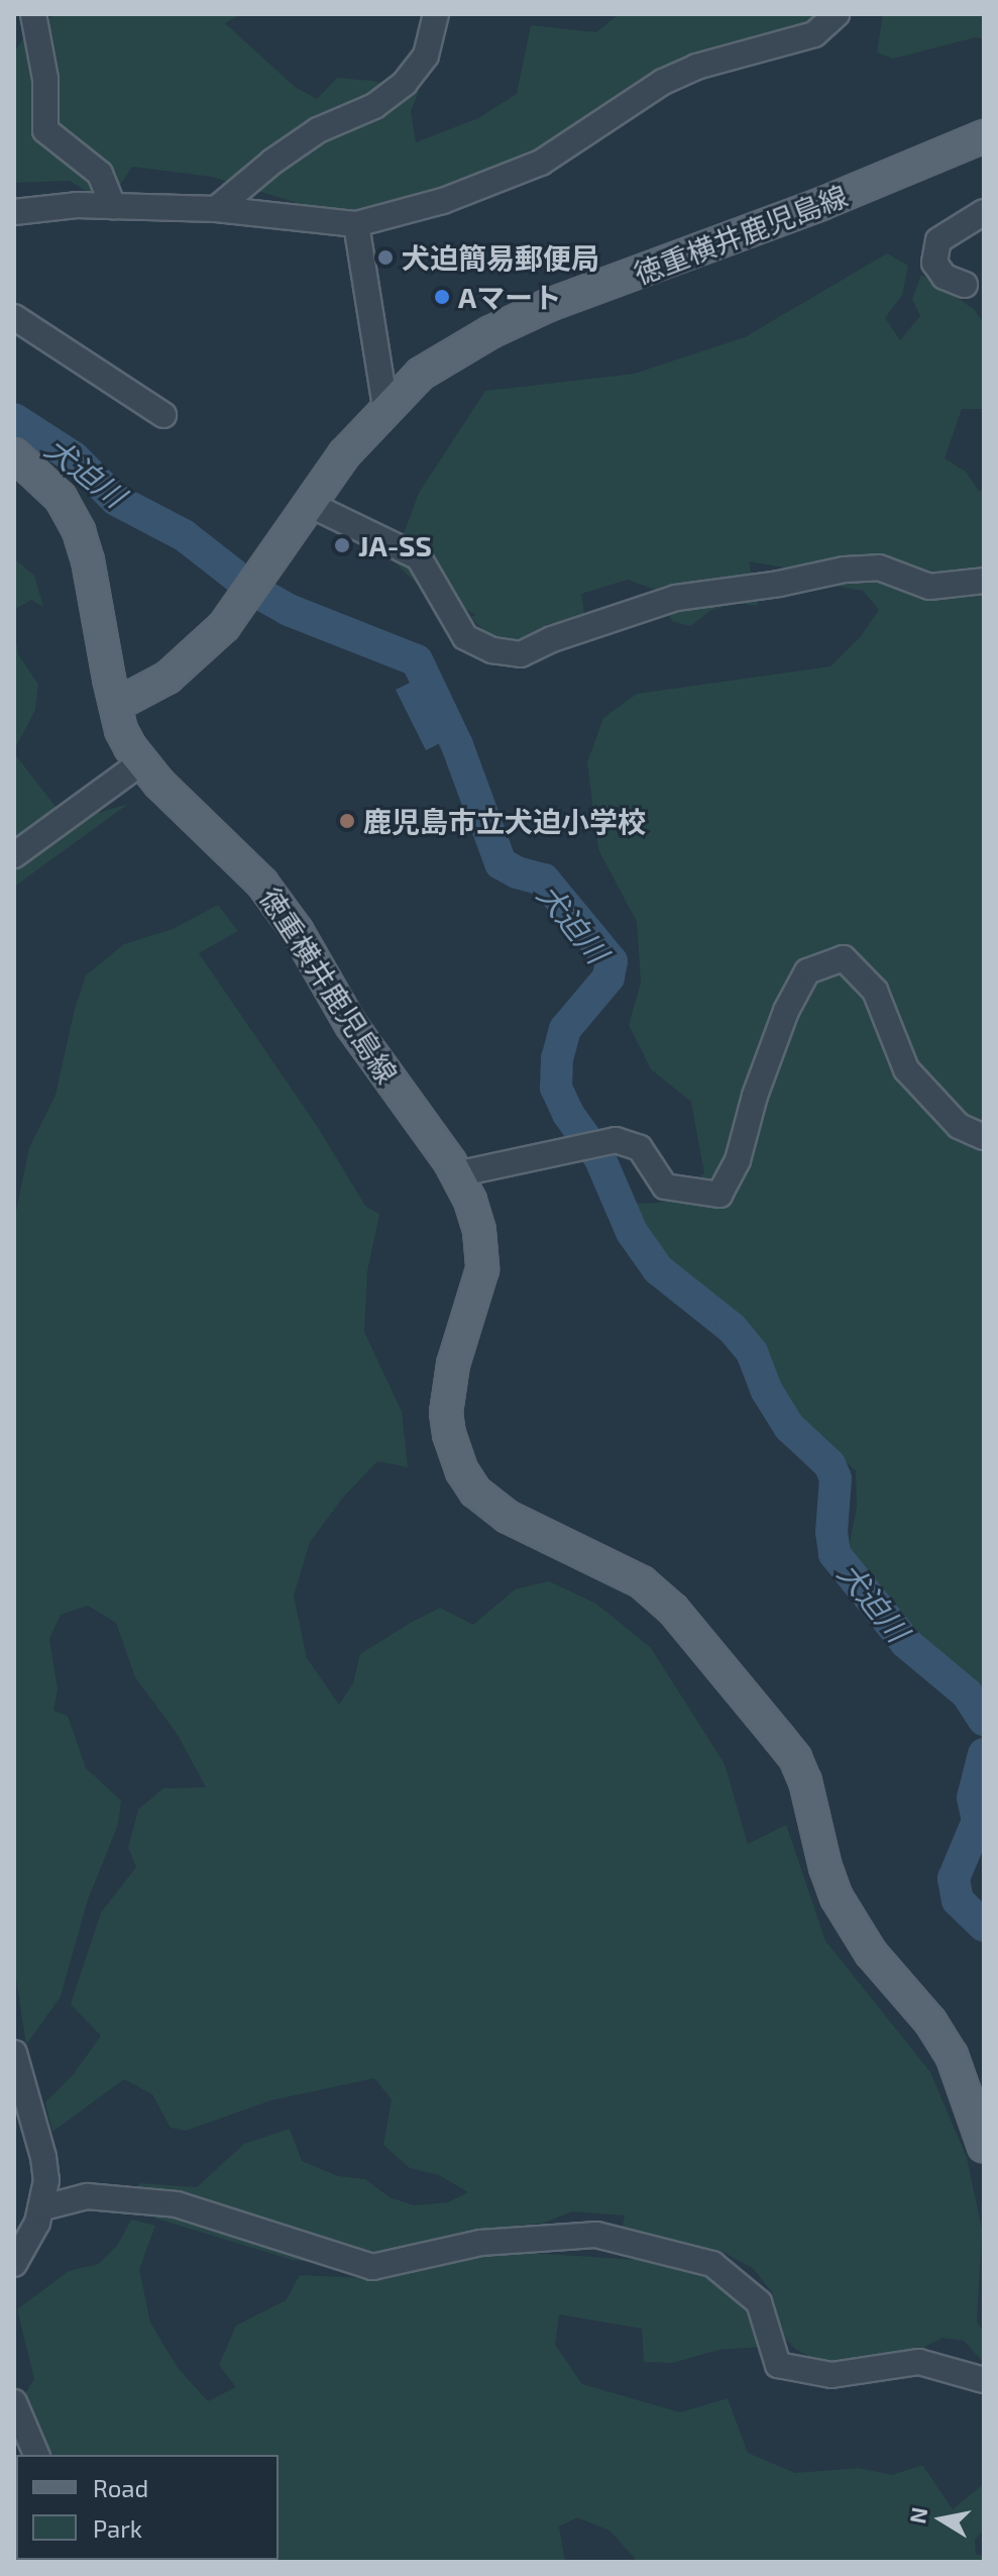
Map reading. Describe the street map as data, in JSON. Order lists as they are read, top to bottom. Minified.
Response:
{"streets":{"main road":["徳重横井鹿児島線"]},"water":["犬迫川"],"places":["犬迫簡易郵便局","Aマート","JA-SS","鹿児島市立犬迫小学校"],"legend":["Road","Park"],"north":"left"}
